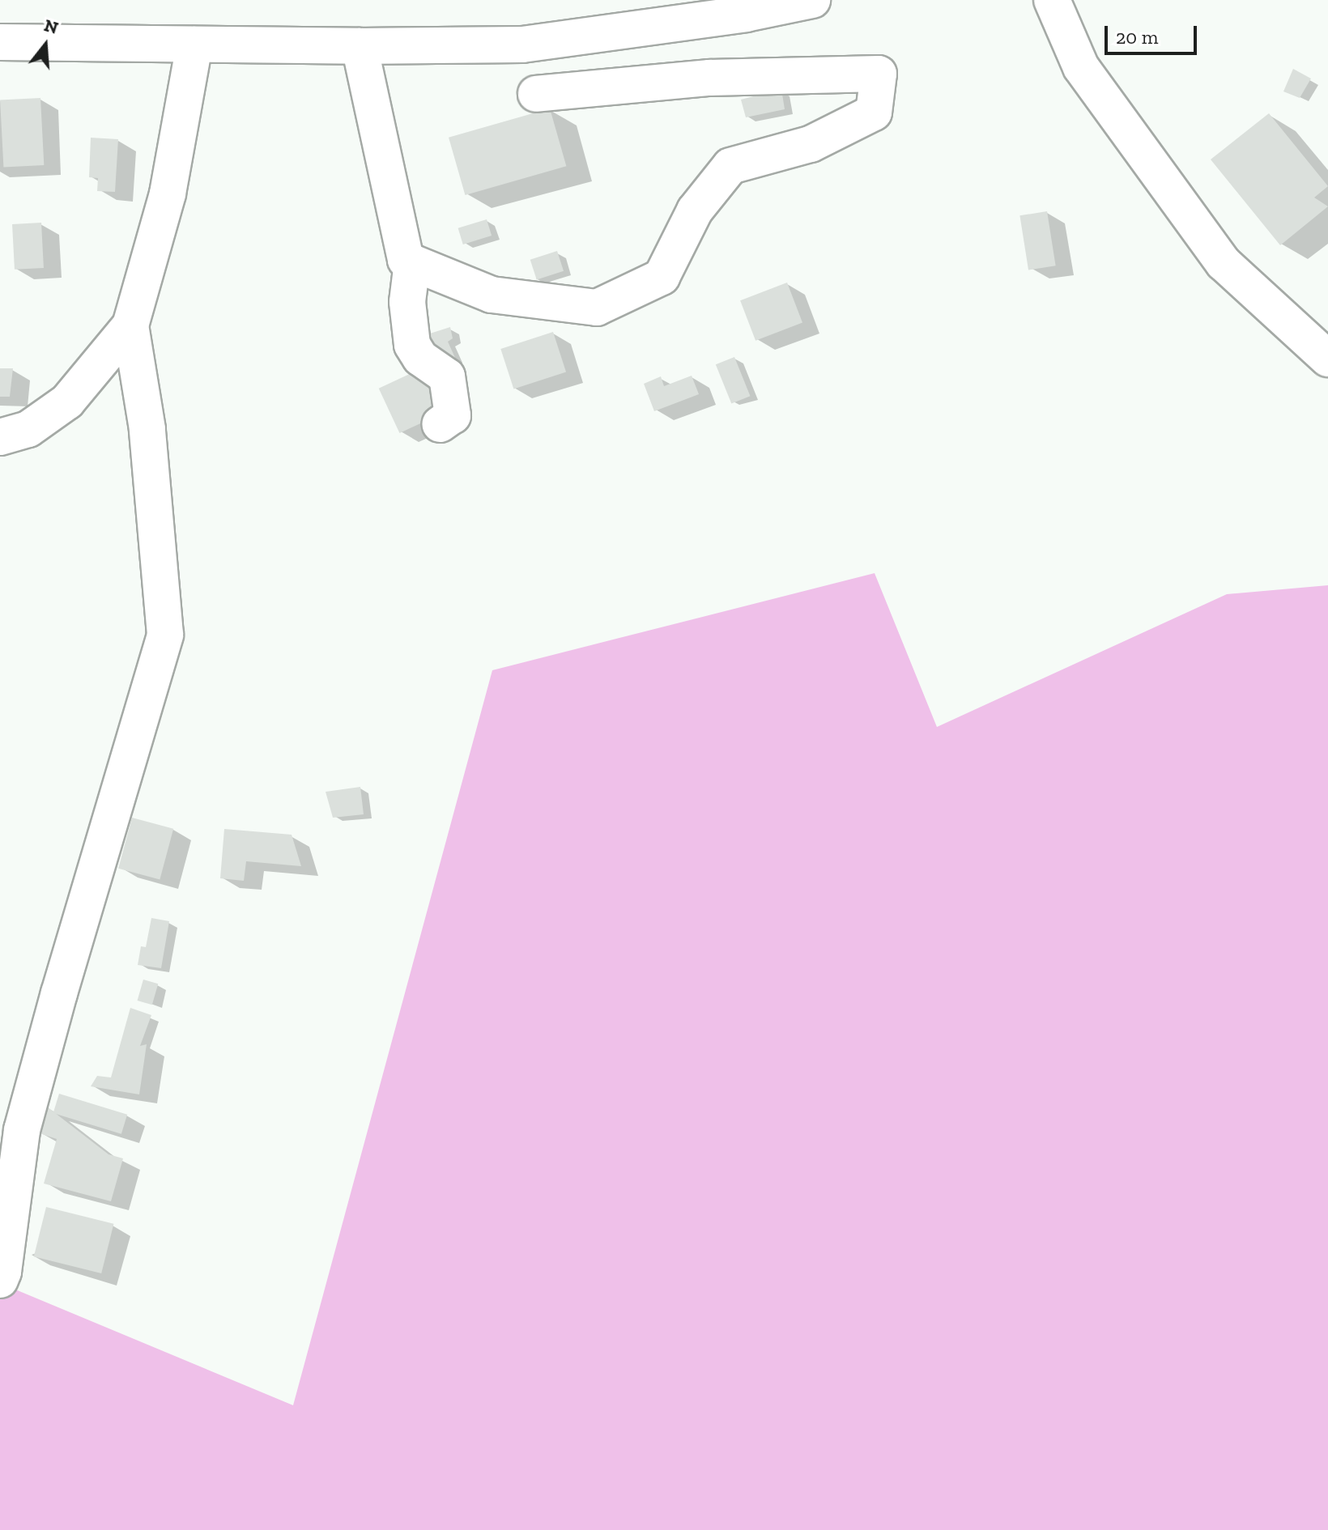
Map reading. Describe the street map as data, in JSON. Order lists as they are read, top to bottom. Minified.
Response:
{"scale_bar":"20 m","north":"top"}
